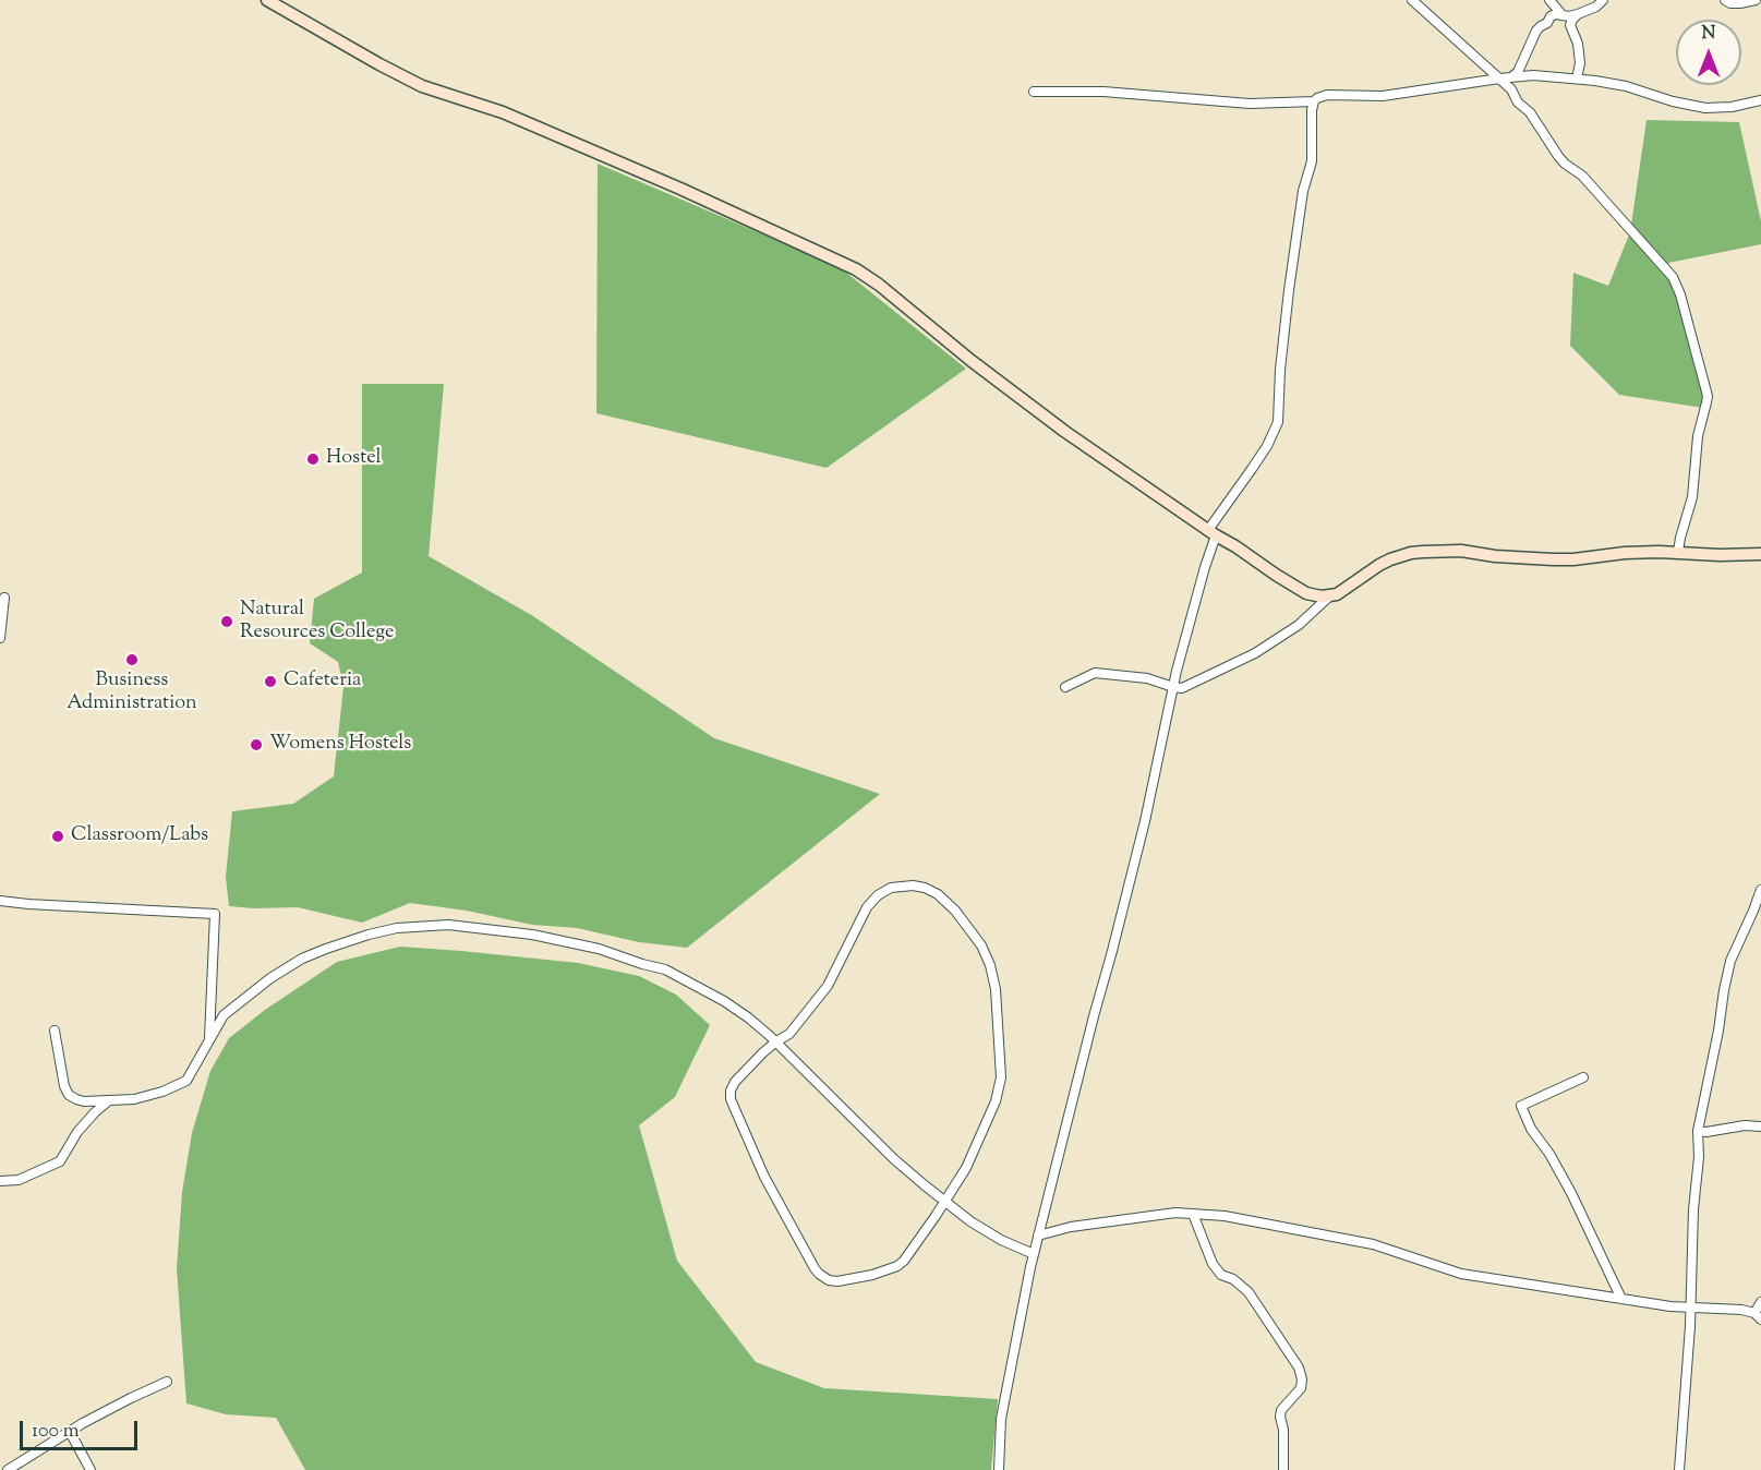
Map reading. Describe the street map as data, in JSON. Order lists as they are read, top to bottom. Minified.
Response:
{"places":["Hostel","Natural Resources College","Business Administration","Cafeteria","Womens Hostels","Classroom/Labs"],"scale_bar":"100 m","north":"top"}
